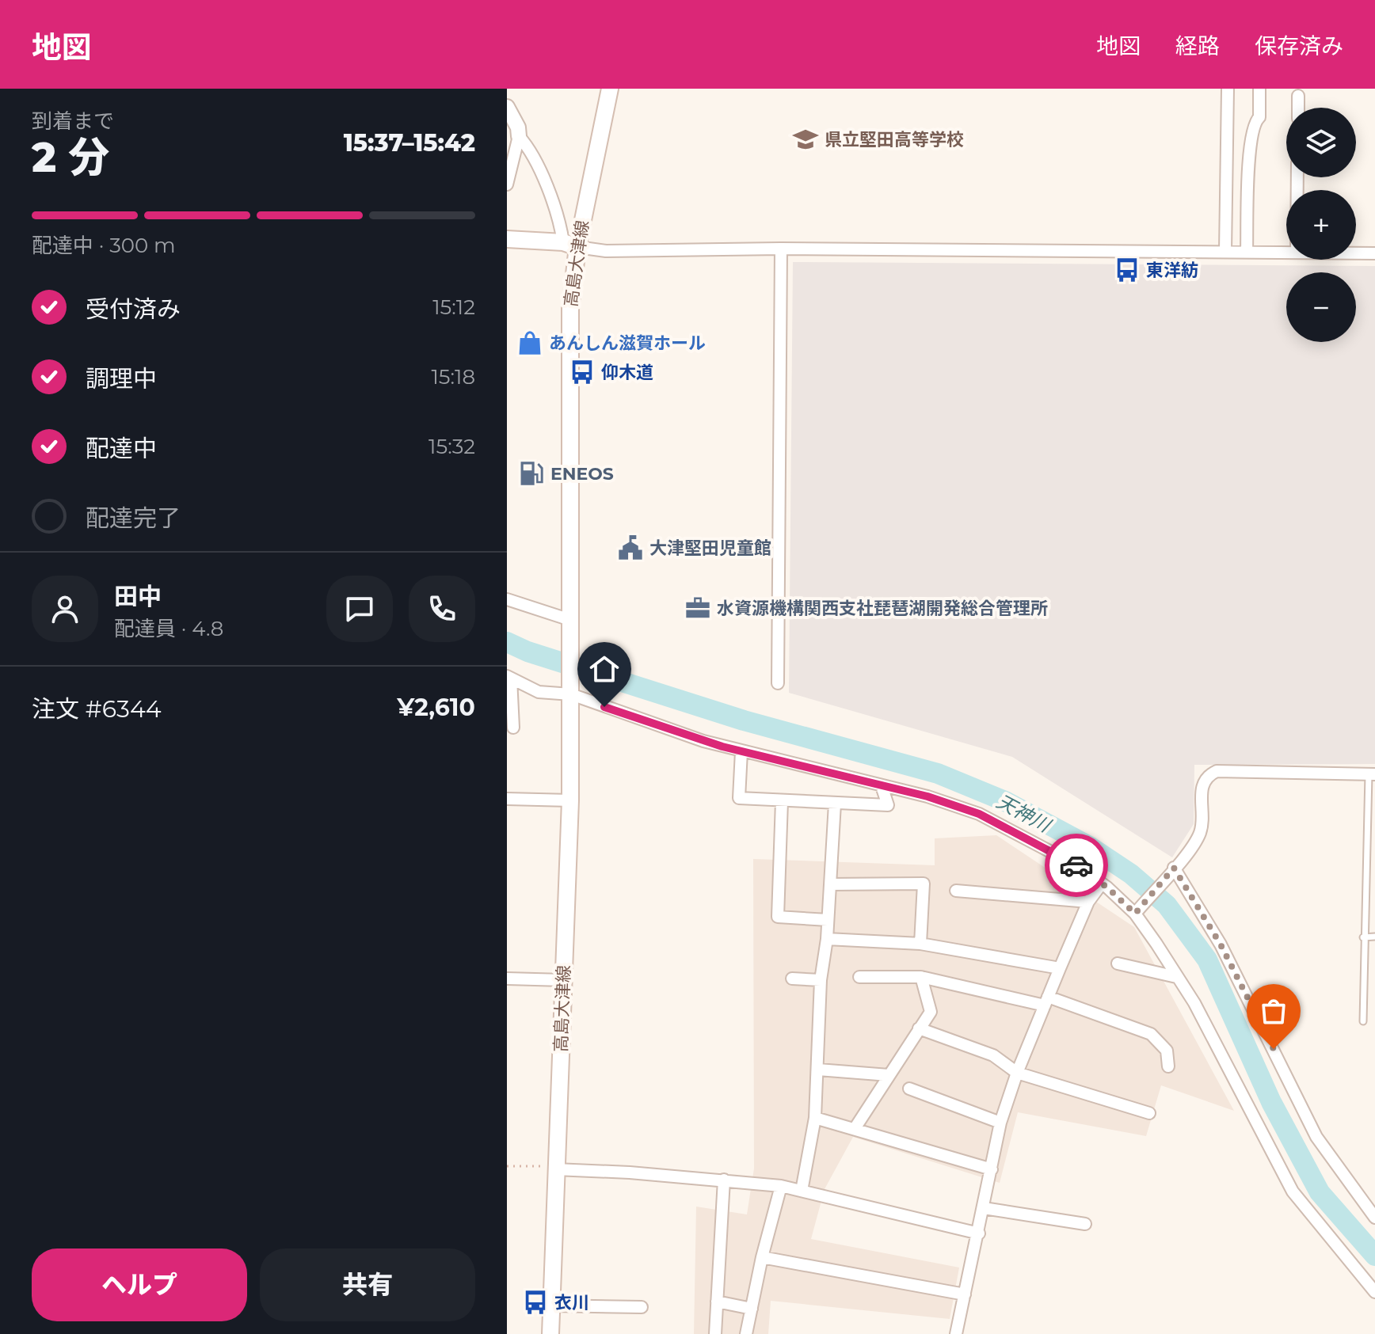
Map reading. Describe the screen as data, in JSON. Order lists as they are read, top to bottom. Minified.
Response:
{"streets":{"main road":["高島大津線"]},"water":["天神川"],"places":{"school or university":["県立堅田高等学校"],"bus stop":["東洋紡","仰木道","衣川"],"shop":["あんしん滋賀ホール"],"fuel station":["ENEOS"],"public building":["大津堅田児童館"],"office":["水資源機構関西支社琵琶湖開発総合管理所"]},"page":{"header":"地図","nav":["地図","経路","保存済み"],"heading":["2 分","到着まで","15:37–15:42"],"panel":["田中","配達員 · 4.8","注文 #6344","¥2,610"],"map_buttons":["+","−"],"bar":"配達中 · 300 m","list":[["受付済み","15:12"],["調理中","15:18"],["配達中","15:32"],"配達完了"],"buttons":["ヘルプ","共有"]}}
